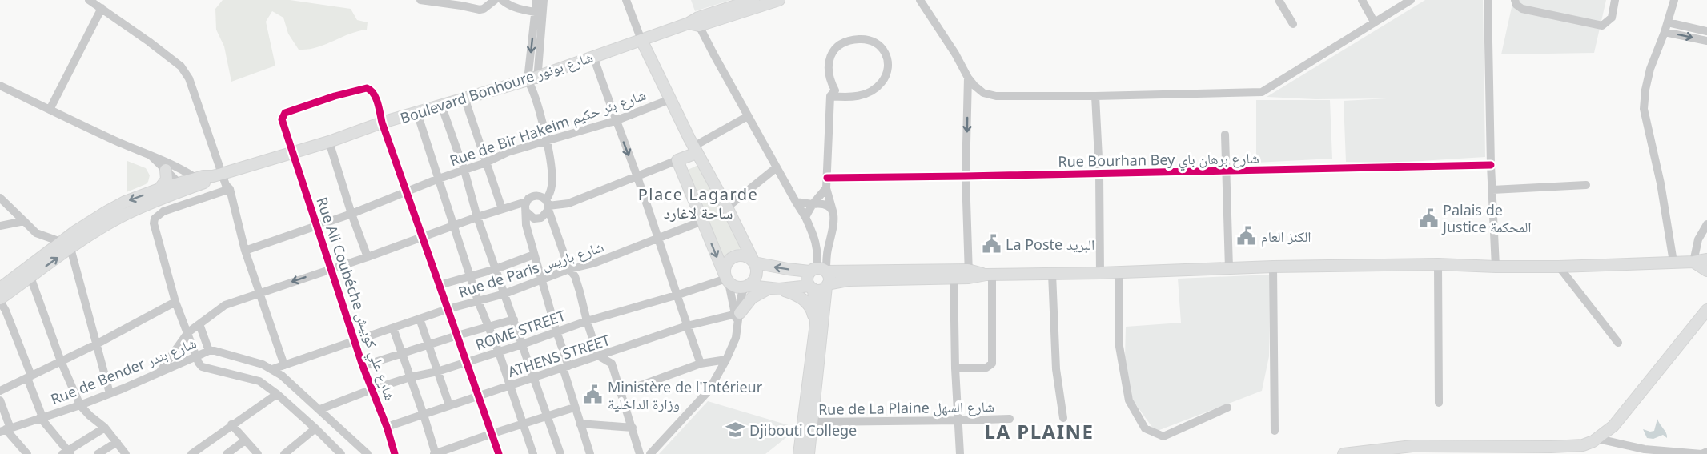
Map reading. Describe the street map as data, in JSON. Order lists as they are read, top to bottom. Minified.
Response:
{"streets":{"main road":["Boulevard Bonhoure شارع بونور"],"street":["Rue de Bir Hakeim شارع بئر حكيم","Rue Bourhan Bey شارع برهان باي","Rue de Paris شارع باريس","Rue Ali Coubéche شارع علي كوبيش","ROME STREET","ATHENS STREET","Rue de Bender شارع بندر","Rue de La Plaine شارع السهل"]},"crossings":[["Boulevard Bonhoure شارع بونور","Rue Ali Coubéche شارع علي كوبيش"],["Rue de Bir Hakeim شارع بئر حكيم","Rue Ali Coubéche شارع علي كوبيش"],["Rue de Paris شارع باريس","Rue Ali Coubéche شارع علي كوبيش"],["Rue de Paris شارع باريس","Rue de Bender شارع بندر"],["Rue Ali Coubéche شارع علي كوبيش","ROME STREET"],["Rue Ali Coubéche شارع علي كوبيش","ATHENS STREET"],["ROME STREET","Rue de Bender شارع بندر"]],"districts":["Place Lagarde ساحة لاغارد","LA PLAINE"],"places":{"public building":["Palais de Justice المحكمة","الكنز العام","La Poste البريد","Ministère de l'Intérieur وزارة الداخلية"],"school or university":["Djibouti College"]}}
